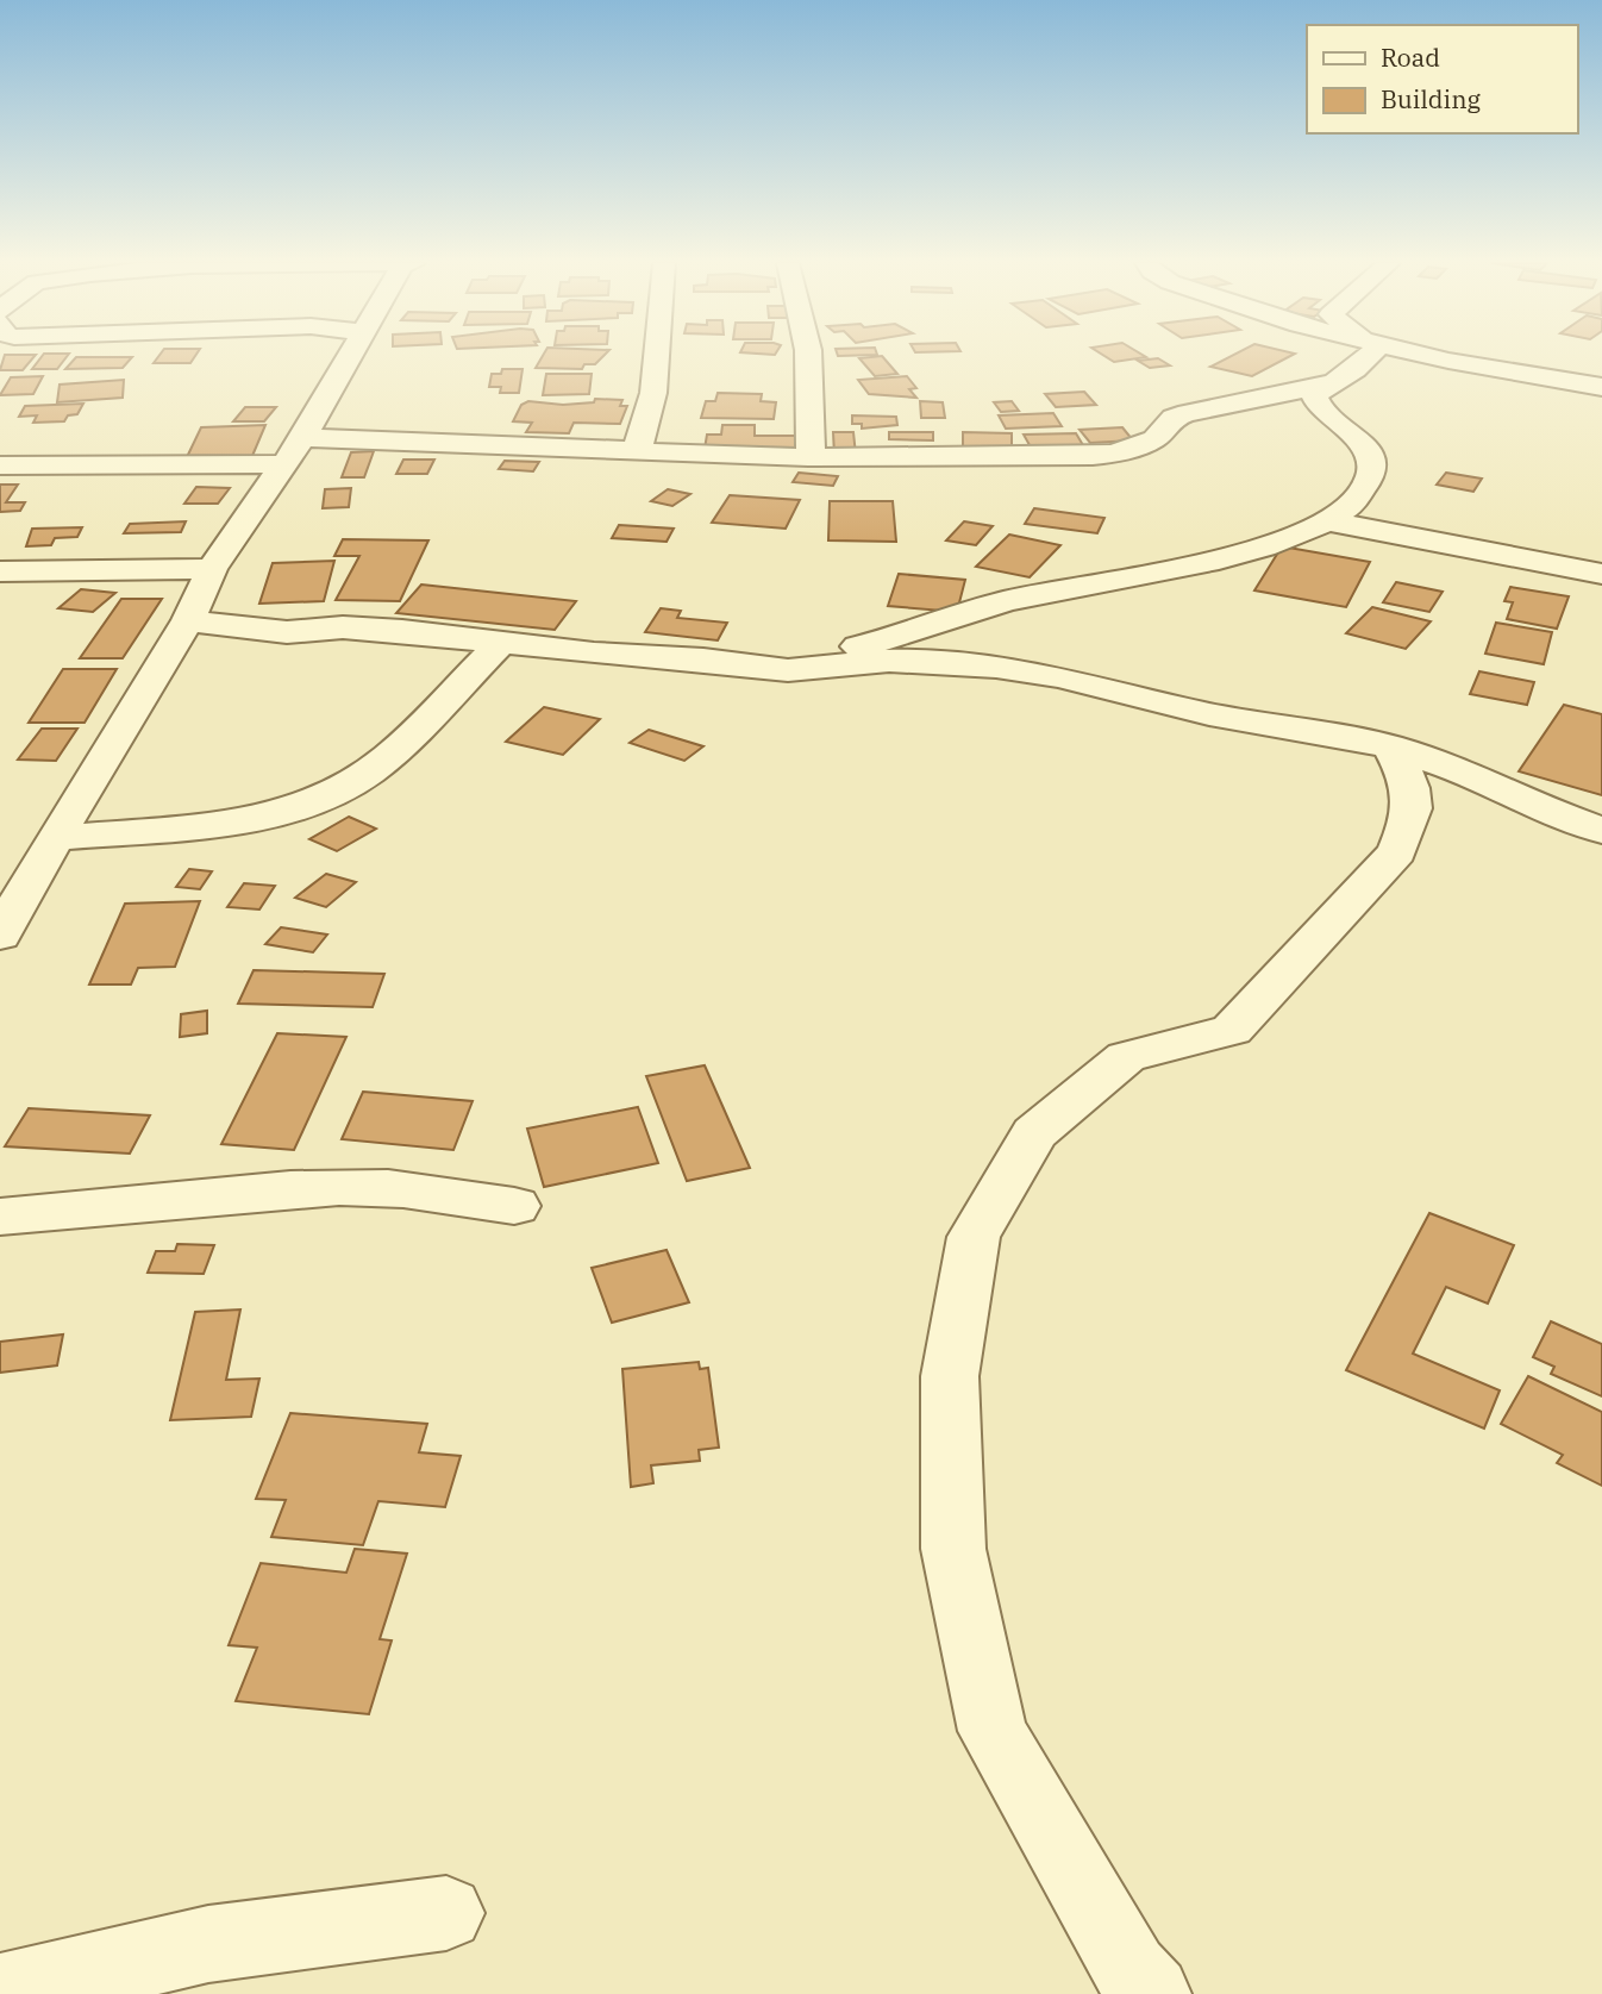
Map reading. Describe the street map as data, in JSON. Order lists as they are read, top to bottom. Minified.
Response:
{"legend":["Road","Building"]}
